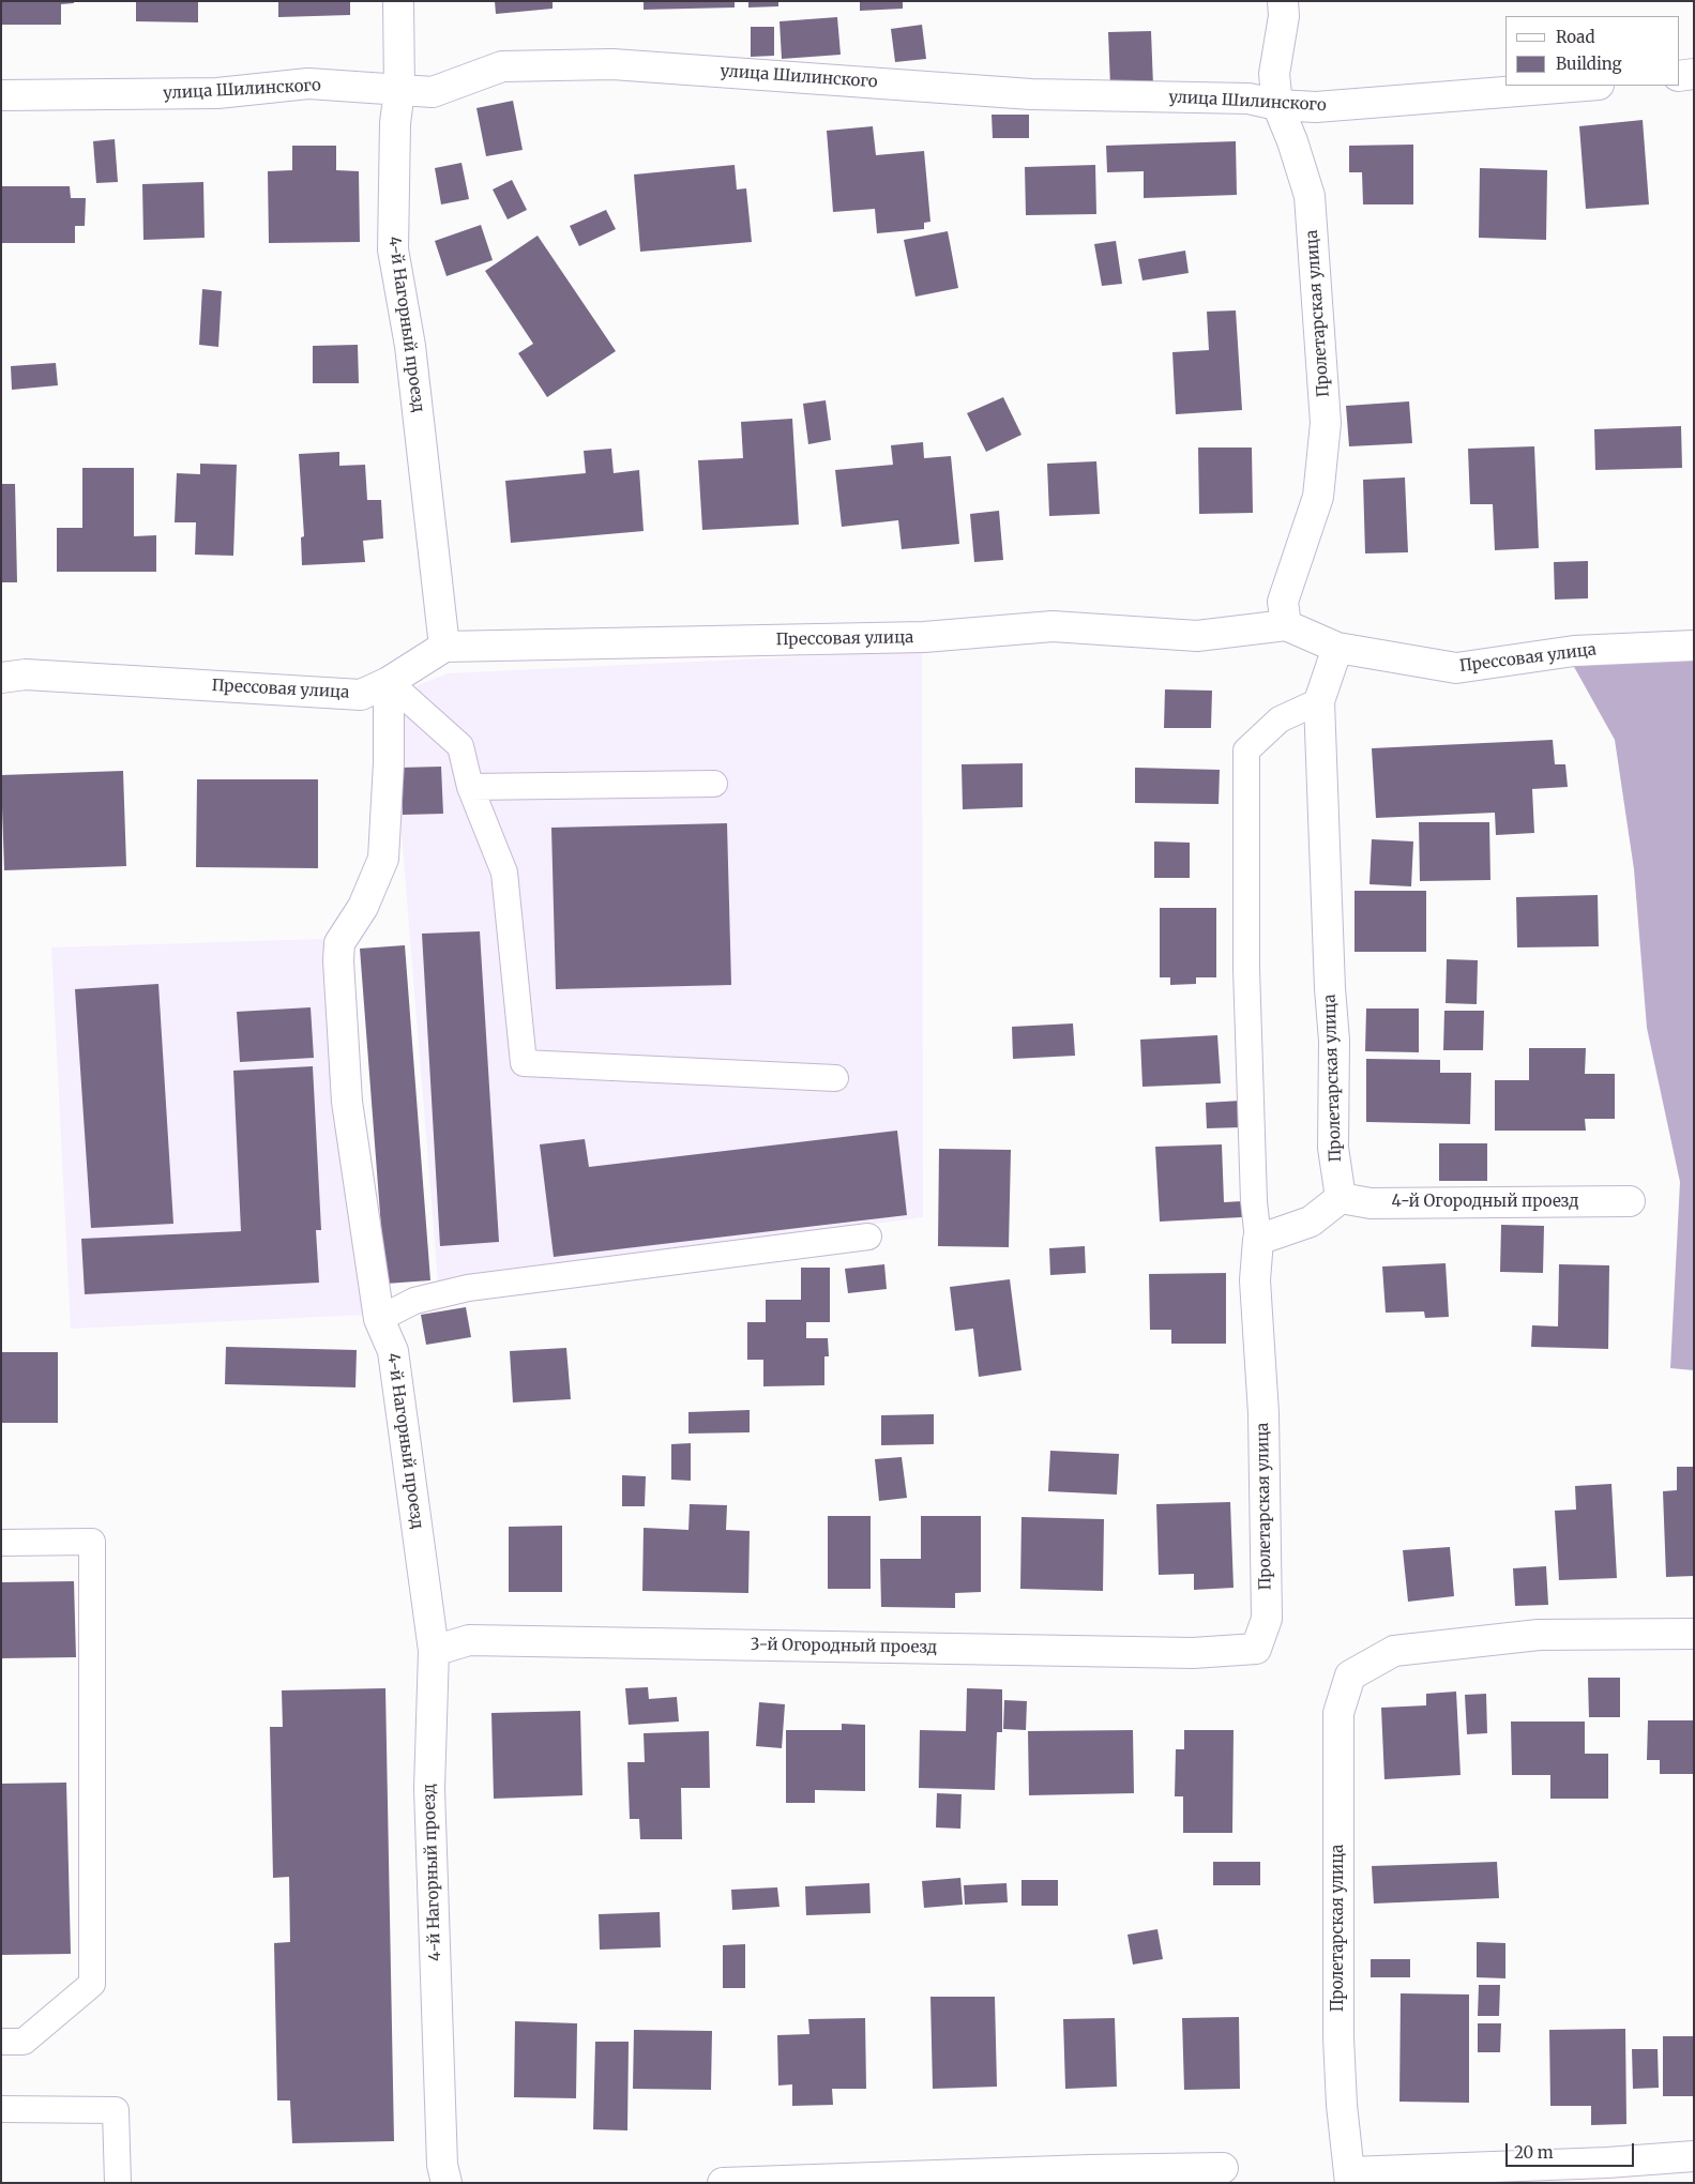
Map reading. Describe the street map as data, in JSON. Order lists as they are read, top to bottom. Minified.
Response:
{"streets":{"street":["улица Шилинского","Пролетарская улица","4-й Нагорный проезд","Прессовая улица","4-й Огородный проезд","3-й Огородный проезд"]},"crossings":[["улица Шилинского","Пролетарская улица"],["улица Шилинского","4-й Нагорный проезд"],["Пролетарская улица","Прессовая улица"],["Пролетарская улица","4-й Огородный проезд"],["Пролетарская улица","3-й Огородный проезд"],["4-й Нагорный проезд","Прессовая улица"],["4-й Нагорный проезд","3-й Огородный проезд"]],"legend":["Road","Building"],"scale_bar":"20 m"}
